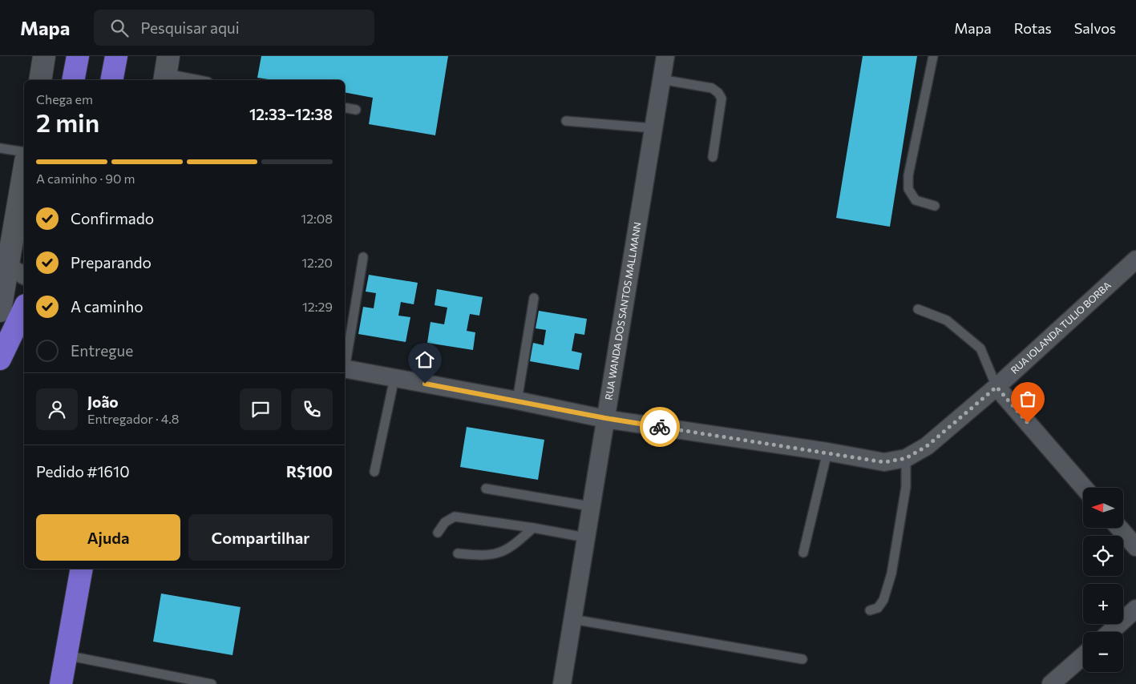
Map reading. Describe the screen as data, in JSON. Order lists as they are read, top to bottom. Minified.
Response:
{"streets":{"street":["RUA WANDA DOS SANTOS MALLMANN","RUA IOLANDA TULIO BORBA"]},"crossings":[["RUA WANDA DOS SANTOS MALLMANN","RUA IOLANDA TULIO BORBA"]],"north":"left","page":{"header":"Mapa","search":"Pesquisar aqui","nav":["Mapa","Rotas","Salvos"],"heading":["2 min","Chega em","12:33–12:38"],"panel":["João","Entregador · 4.8","Pedido #1610","R$100"],"bar":"A caminho · 90 m","list":[["Confirmado","12:08"],["Preparando","12:20"],["A caminho","12:29"],"Entregue"],"map_buttons":["+","−"],"buttons":["Ajuda","Compartilhar"]}}
